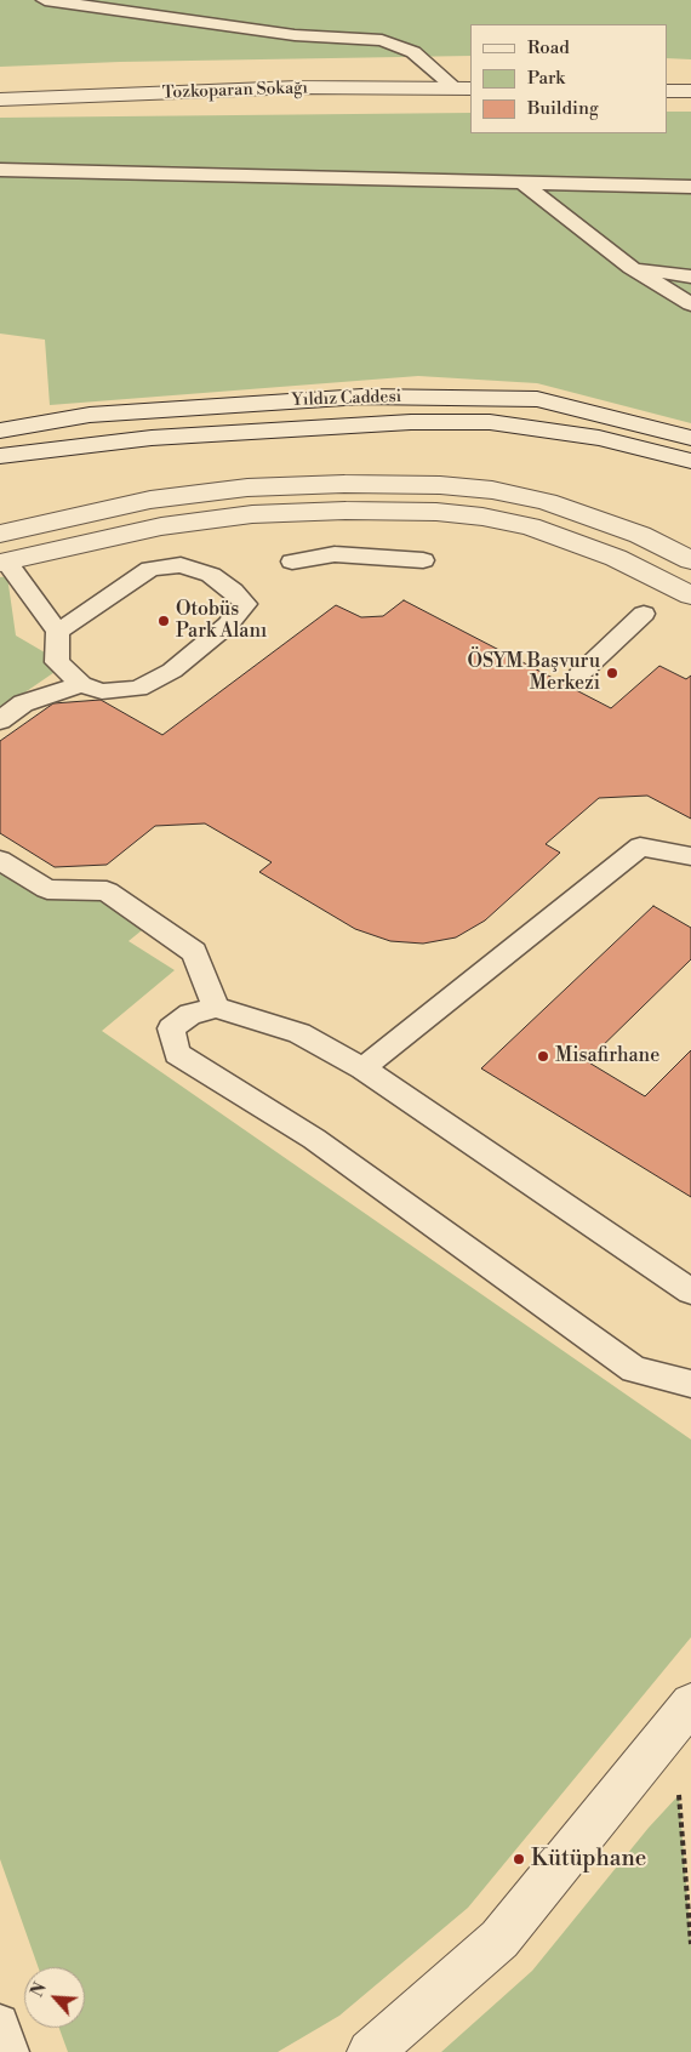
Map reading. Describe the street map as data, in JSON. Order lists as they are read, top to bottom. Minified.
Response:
{"streets":{"street":["Tozkoparan Sokağı","Yıldız Caddesi"]},"places":["Otobüs Park Alanı","ÖSYM Başvuru Merkezi","Misafirhane","Kütüphane"],"legend":["Road","Park","Building"],"north":"top left"}
